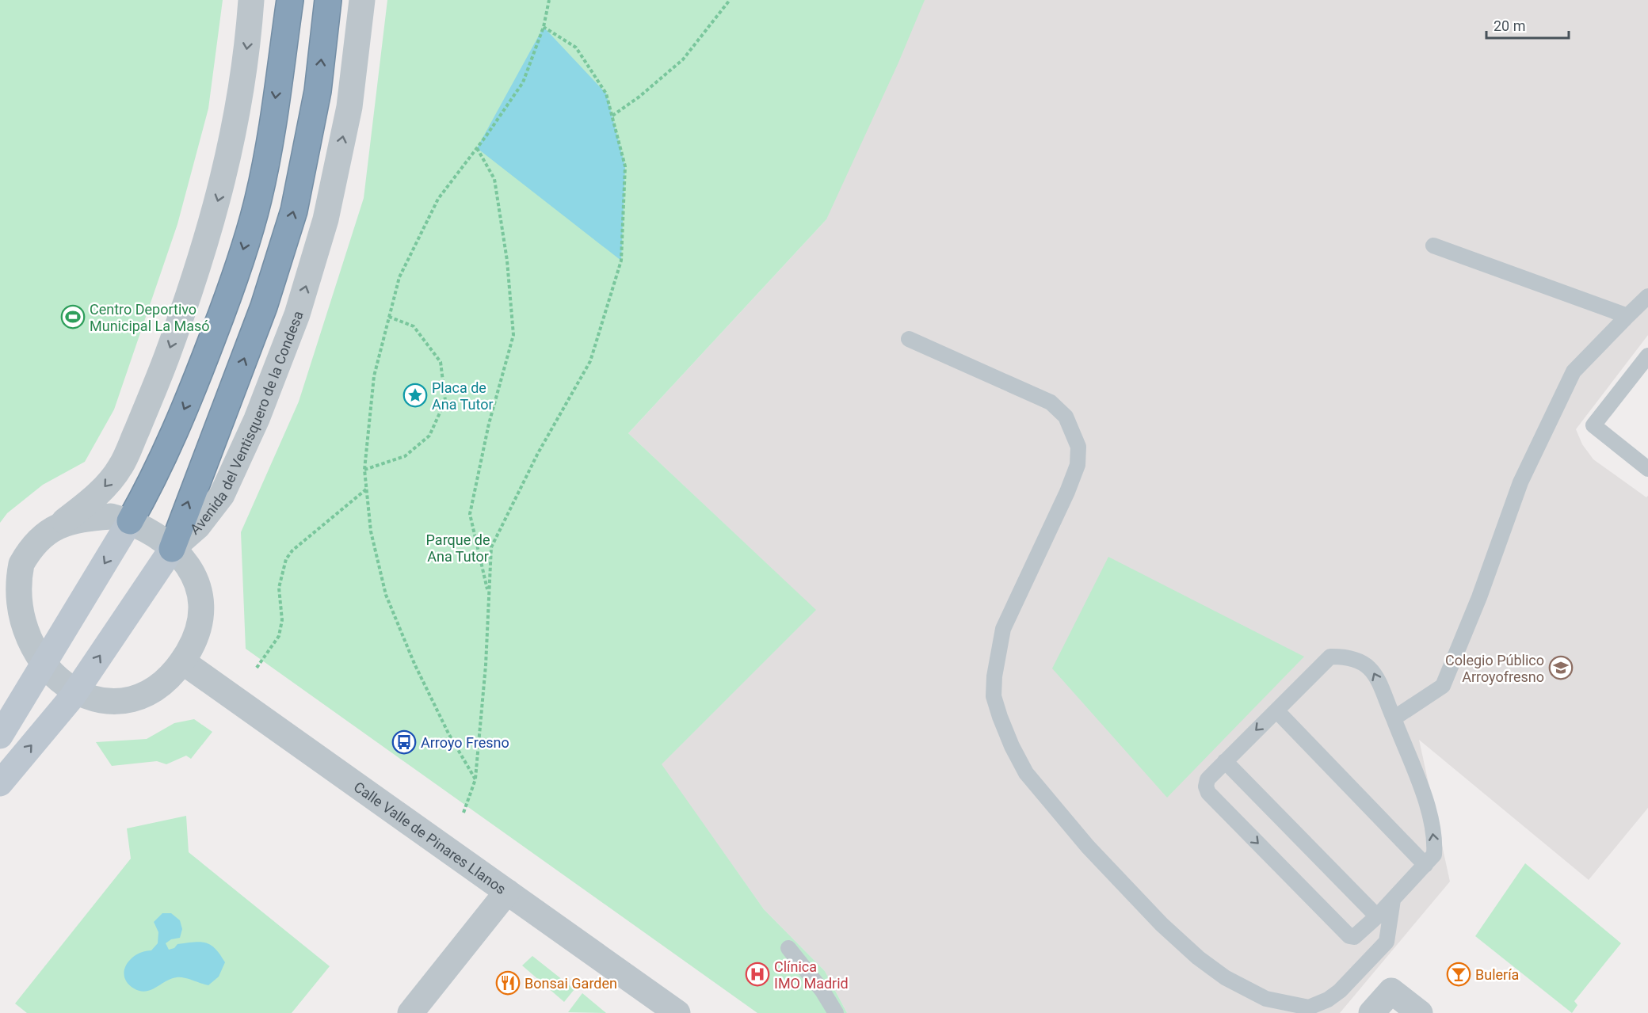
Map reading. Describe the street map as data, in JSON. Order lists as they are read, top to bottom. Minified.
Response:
{"streets":{"main road":["Avenida del Ventisquero de la Condesa"],"street":["Calle Valle de Pinares Llanos"]},"parks":["Parque de Ana Tutor"],"places":{"sports":["Centro Deportivo Municipal La Masó"],"place":["Placa de Ana Tutor"],"school or university":["Colegio Público Arroyofresno"],"bus stop":["Arroyo Fresno"],"hospital":["Clínica IMO Madrid"],"bar":["Bulería"],"restaurant":["Bonsai Garden"]},"scale_bar":"20 m"}
